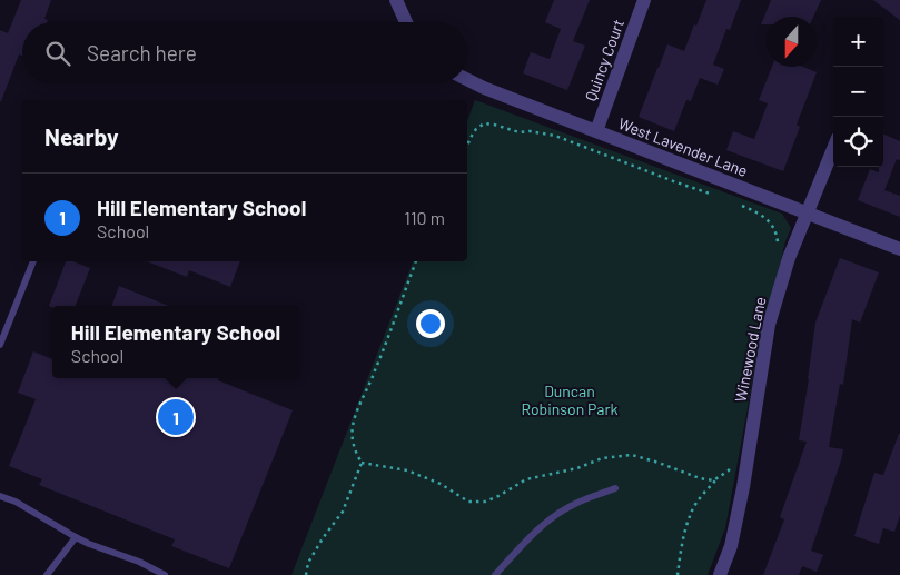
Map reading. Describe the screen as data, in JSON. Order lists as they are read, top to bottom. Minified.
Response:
{"streets":{"street":["Quincy Court","West Lavender Lane","Winewood Lane"]},"crossings":[["Quincy Court","West Lavender Lane"],["West Lavender Lane","Winewood Lane"]],"parks":["Duncan Robinson Park"],"north":"bottom","page":{"map_buttons":["+","−"],"search":"Search here","heading":"Nearby","list":[{"mark":"1","name":"Hill Elementary School","note":"School","value":"110 m"}],"popup":["Hill Elementary School","School"],"pins":"1"}}
